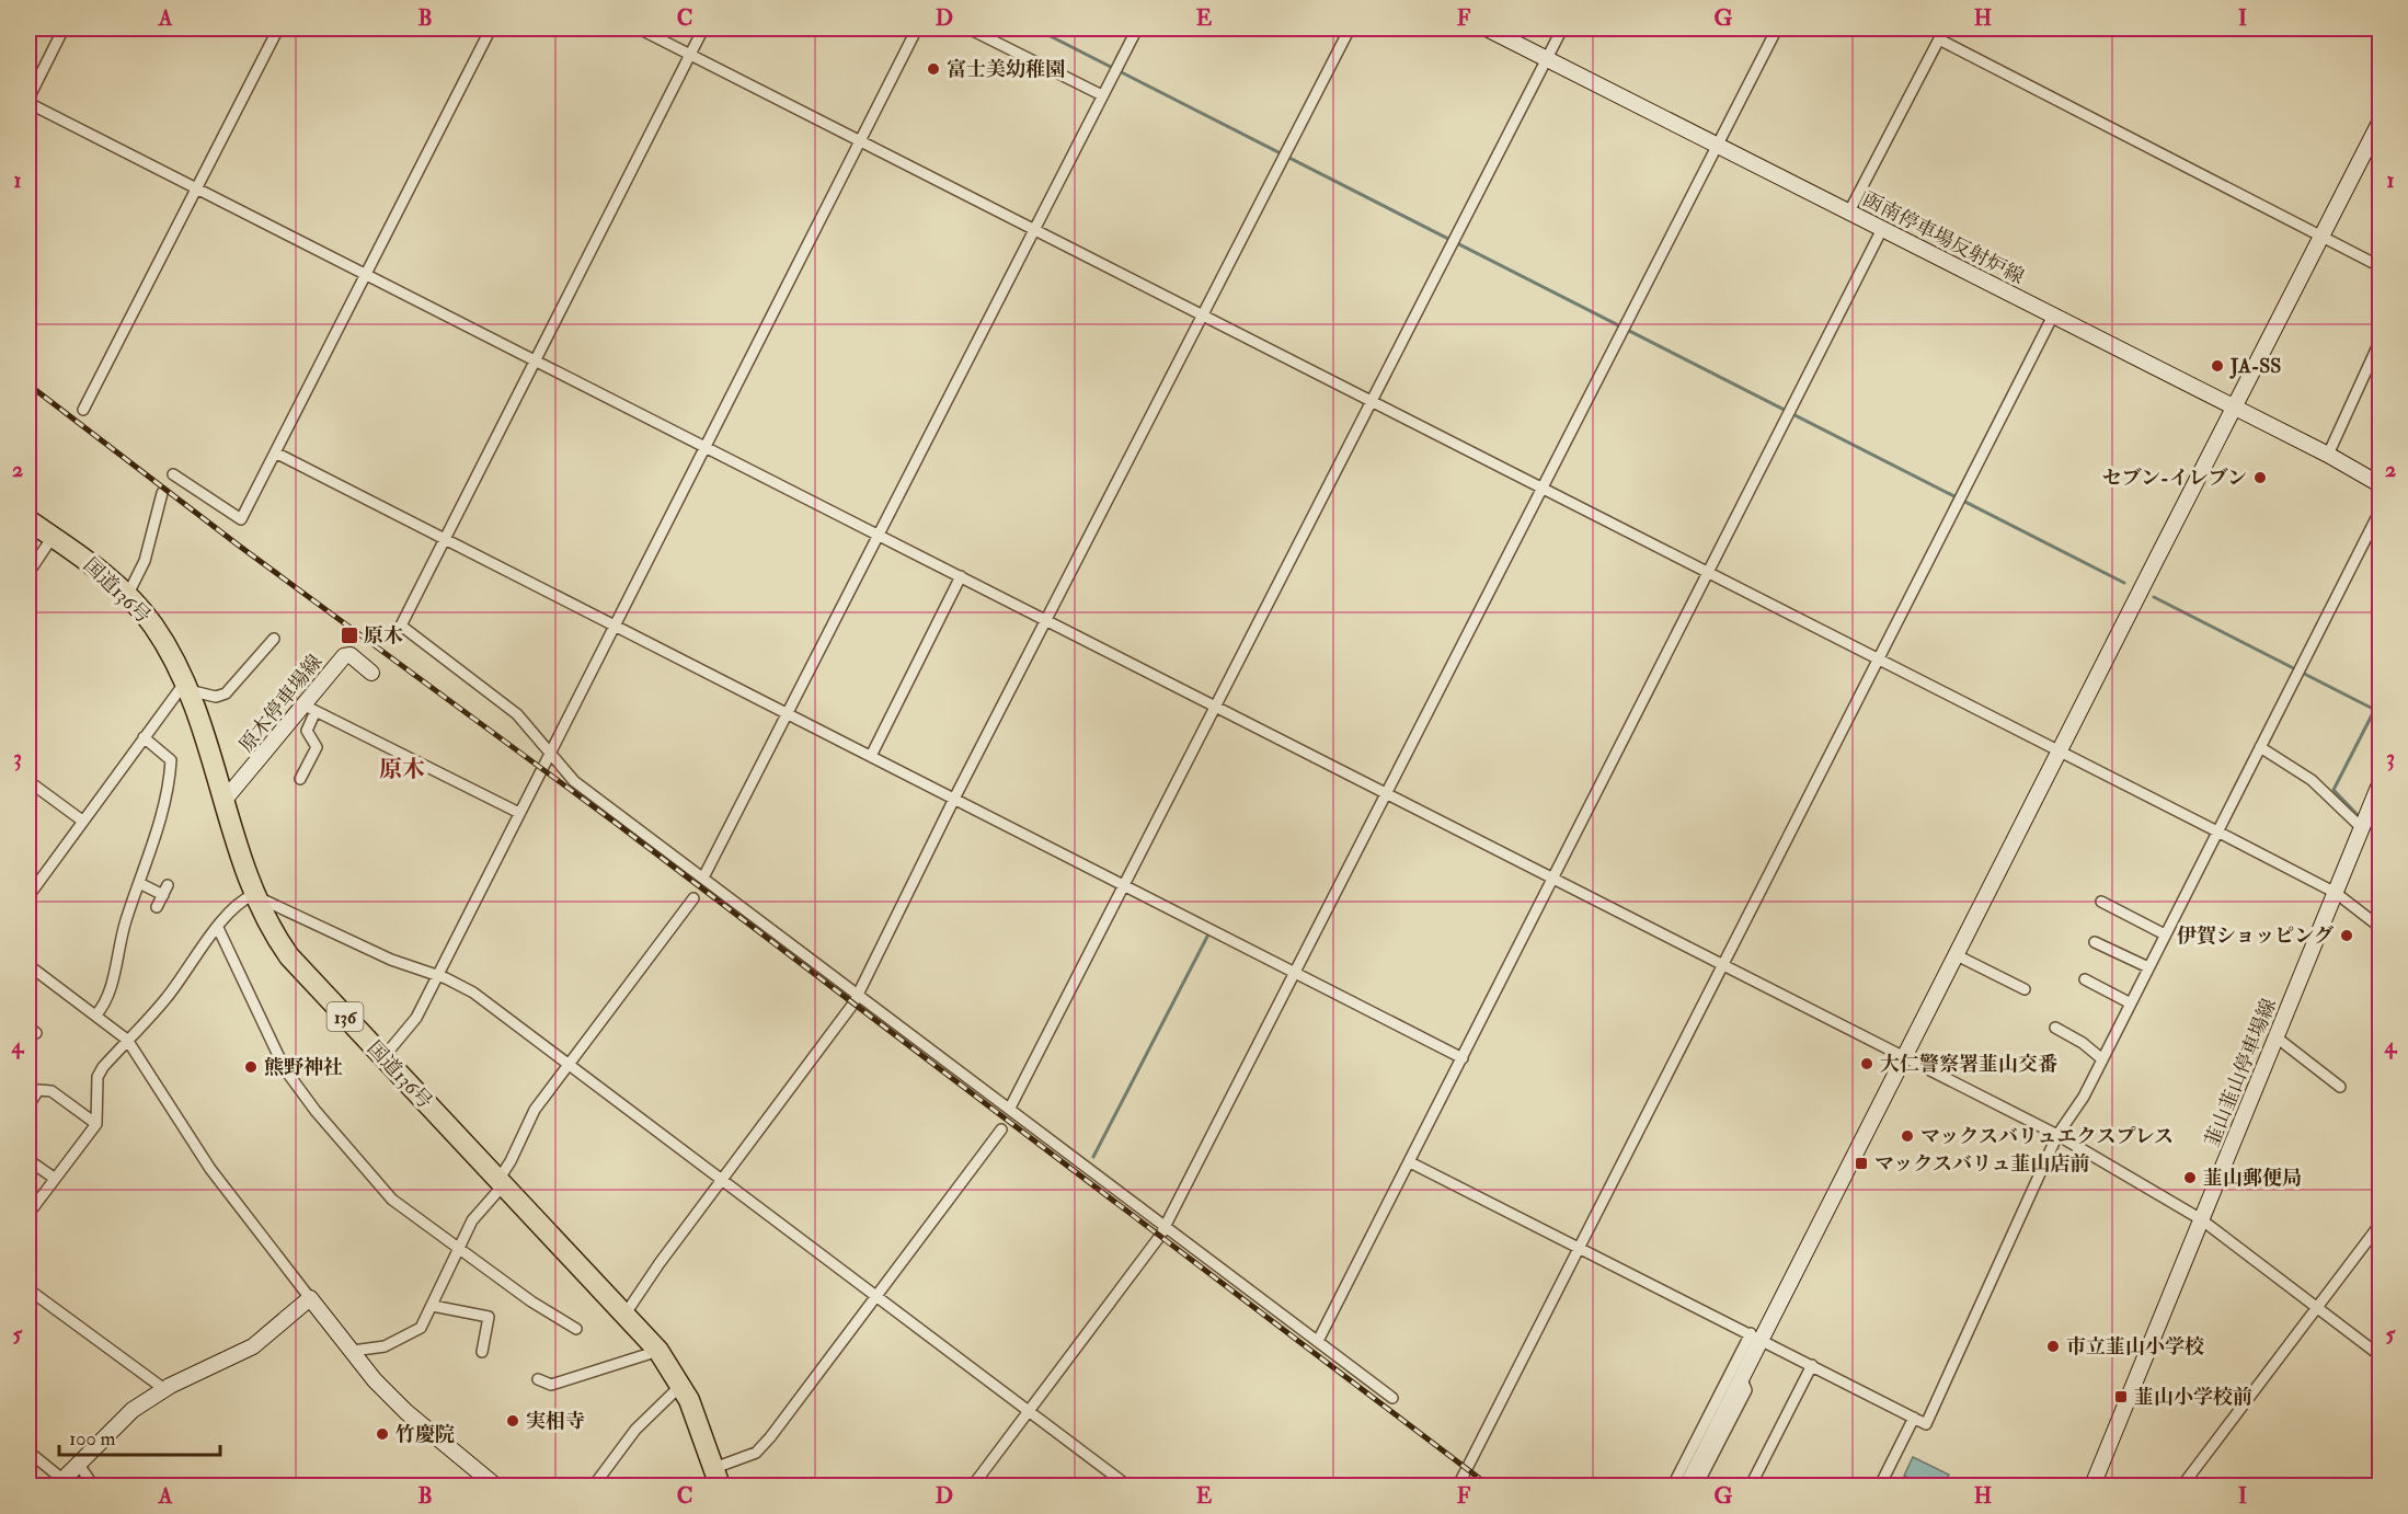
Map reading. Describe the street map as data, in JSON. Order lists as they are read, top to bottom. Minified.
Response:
{"streets":{"highway":["国道136号","136"],"main road":["函南停車場反射炉線","原木停車場線","韮山韮山停車場線"]},"crossings":[["国道136号","原木停車場線"]],"districts":["原木"],"places":{"other":["富士美幼稚園","JA-SS","セブン-イレブン","伊賀ショッピング","大仁警察署韮山交番","熊野神社","マックスバリュエクスプレス","韮山郵便局","市立韮山小学校","実相寺","竹慶院"],"transit":["原木","マックスバリュ韮山店前","韮山小学校前"]},"scale_bar":"100 m","grid":{"columns":["A","B","C","D","E","F","G","H","I"],"rows":["1","2","3","4","5"]}}
